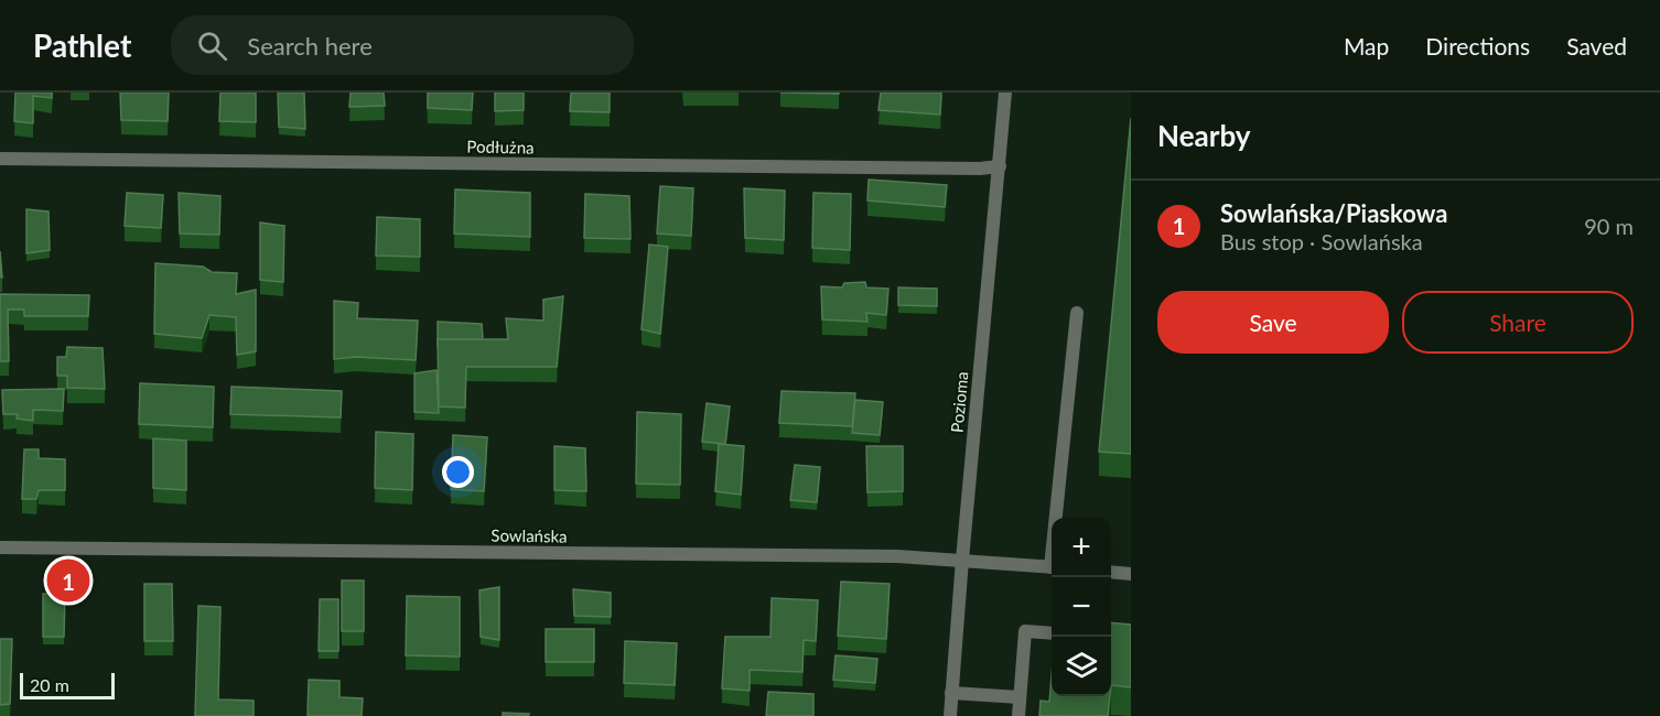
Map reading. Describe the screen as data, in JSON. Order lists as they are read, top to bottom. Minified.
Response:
{"streets":{"street":["Podłużna","Pozioma","Sowlańska"]},"crossings":[["Podłużna","Pozioma"],["Pozioma","Sowlańska"]],"scale_bar":"20 m","page":{"header":"Pathlet","search":"Search here","nav":["Map","Directions","Saved"],"heading":"Nearby","list":[{"mark":"1","name":"Sowlańska/Piaskowa","note":"Bus stop · Sowlańska","value":"90 m"}],"buttons":["Save","Share"],"map_buttons":["+","−"],"pins":"1","scale":"20 m"}}
